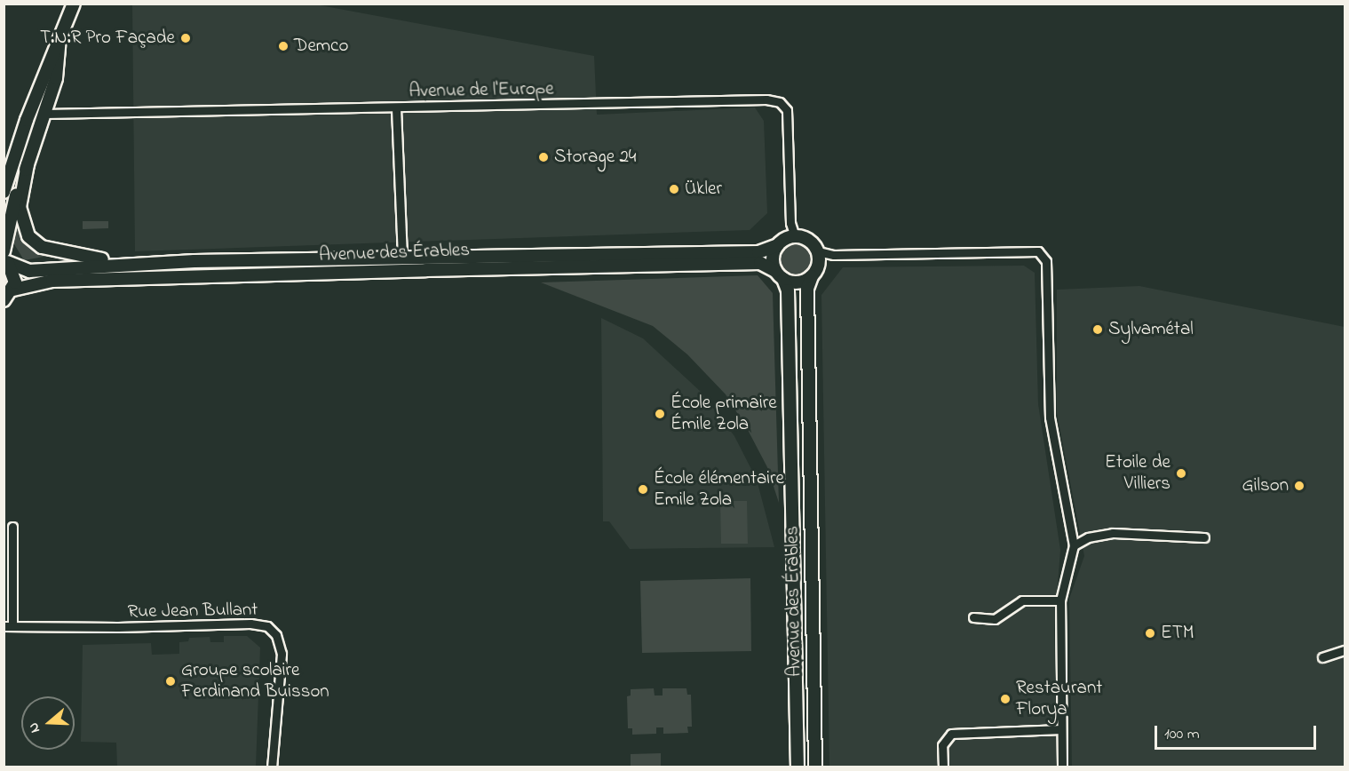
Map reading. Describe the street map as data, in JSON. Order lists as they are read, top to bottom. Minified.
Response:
{"streets":{"main road":["Avenue des Érables"],"street":["Avenue de l'Europe","Rue Jean Bullant"]},"crossings":[["Avenue de l'Europe","Avenue des Érables"]],"places":["T.N.R Pro Façade","Demco","Storage 24","Ükler","Sylvamétal","École primaire Émile Zola","Etoile de Villiers","Gilson","École élémentaire Emile Zola","ETM","Groupe scolaire Ferdinand Buisson","Restaurant Florya"],"scale_bar":"100 m","north":"left"}
